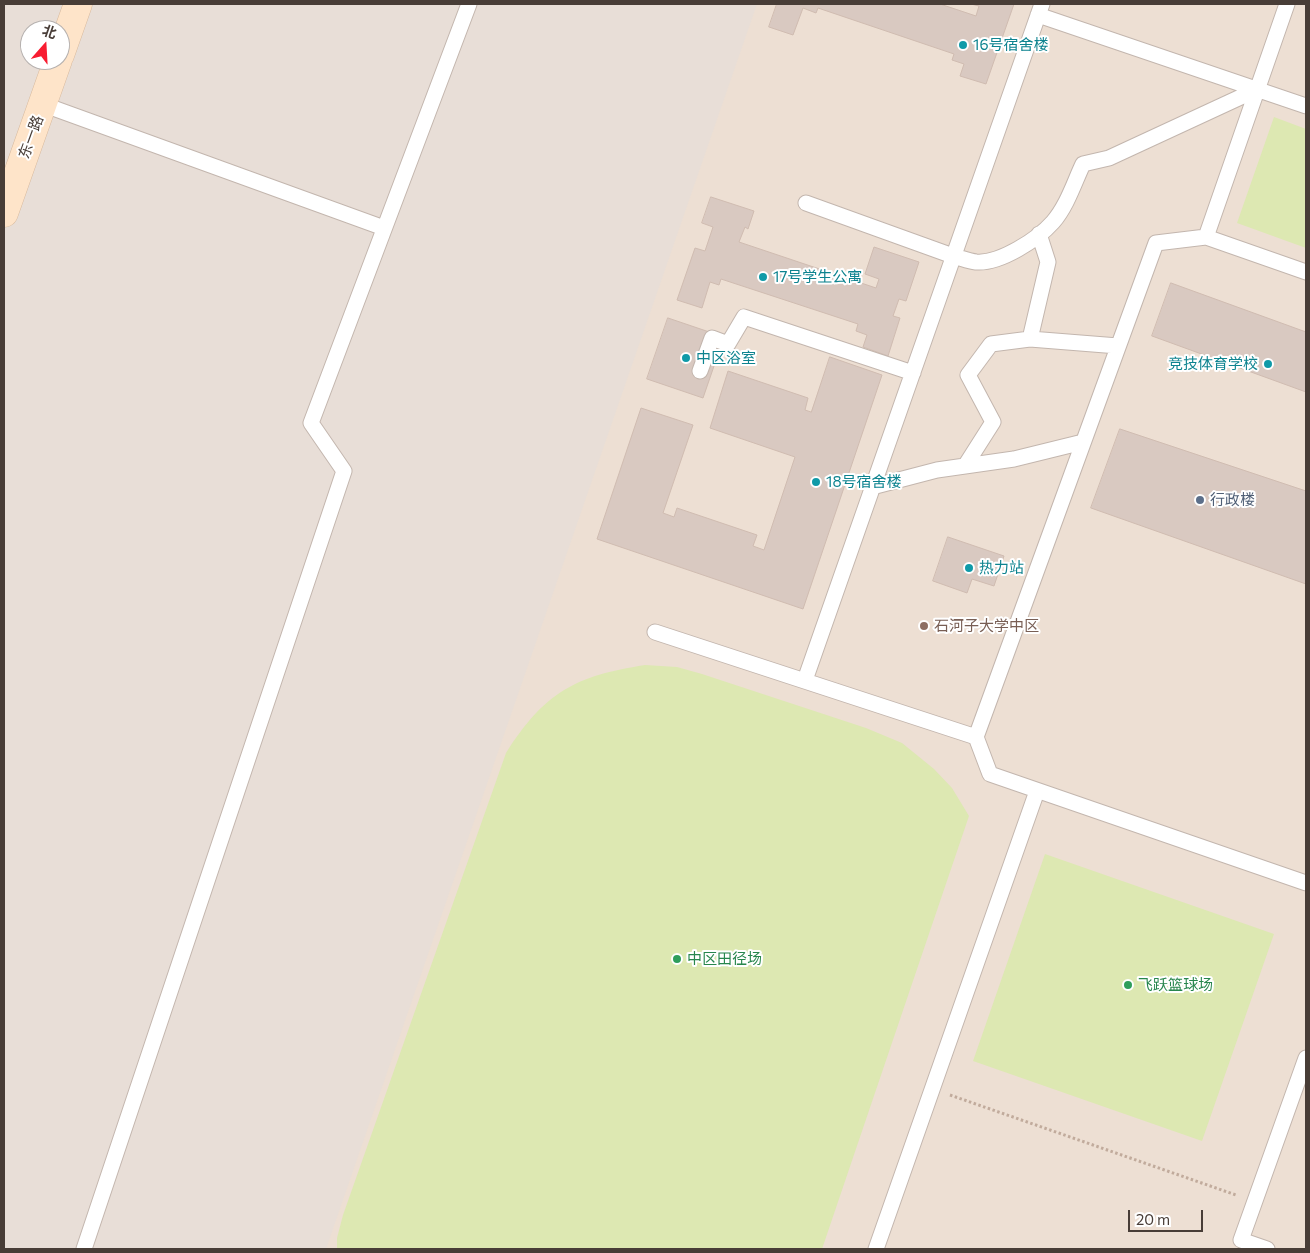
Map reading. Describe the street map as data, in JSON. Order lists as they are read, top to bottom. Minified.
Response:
{"streets":{"main road":["东一路"]},"places":["16号宿舍楼","17号学生公寓","中区浴室","竞技体育学校","18号宿舍楼","行政楼","热力站","石河子大学中区","中区田径场","飞跃篮球场"],"scale_bar":"20 m","north":"top"}
